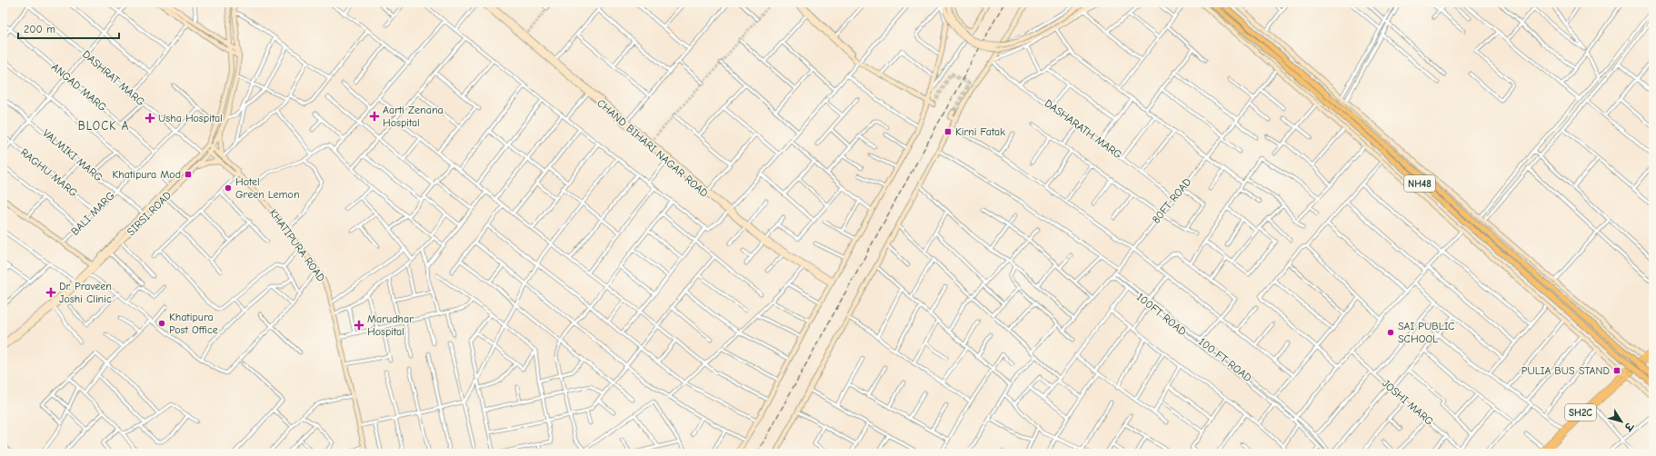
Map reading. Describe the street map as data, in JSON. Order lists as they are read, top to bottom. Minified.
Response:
{"streets":{"highway":["NH48"],"main road":["SH2C"],"street":["DASHRAT MARG","ANGAD MARG","DASHARATH MARG","CHAND BIHARI NAGAR ROAD","VALMIKI MARG","RAGHU MARG","80FT ROAD","BALI MARG","SIRSI ROAD","KHATIPURA ROAD","100FT ROAD","100 FT ROAD","JOSHI MARG"]},"crossings":[["DASHRAT MARG","BALI MARG"],["DASHRAT MARG","SIRSI ROAD"],["ANGAD MARG","BALI MARG"],["DASHARATH MARG","80FT ROAD"],["VALMIKI MARG","BALI MARG"],["VALMIKI MARG","SIRSI ROAD"],["RAGHU MARG","BALI MARG"],["80FT ROAD","100FT ROAD"],["80FT ROAD","100 FT ROAD"],["SIRSI ROAD","KHATIPURA ROAD"],["100FT ROAD","100 FT ROAD"]],"districts":["BLOCK A"],"places":{"health":["Aarti Zenana Hospital","Usha Hospital","Dr. Praveen Joshi Clinic","Marudhar Hospital"],"transit":["Kirni Fatak","Khatipura Mod","PULIA BUS STAND"],"other":["Hotel Green Lemon","Khatipura Post Office","SAI PUBLIC SCHOOL"]},"scale_bar":"200 m","north":"bottom right"}
